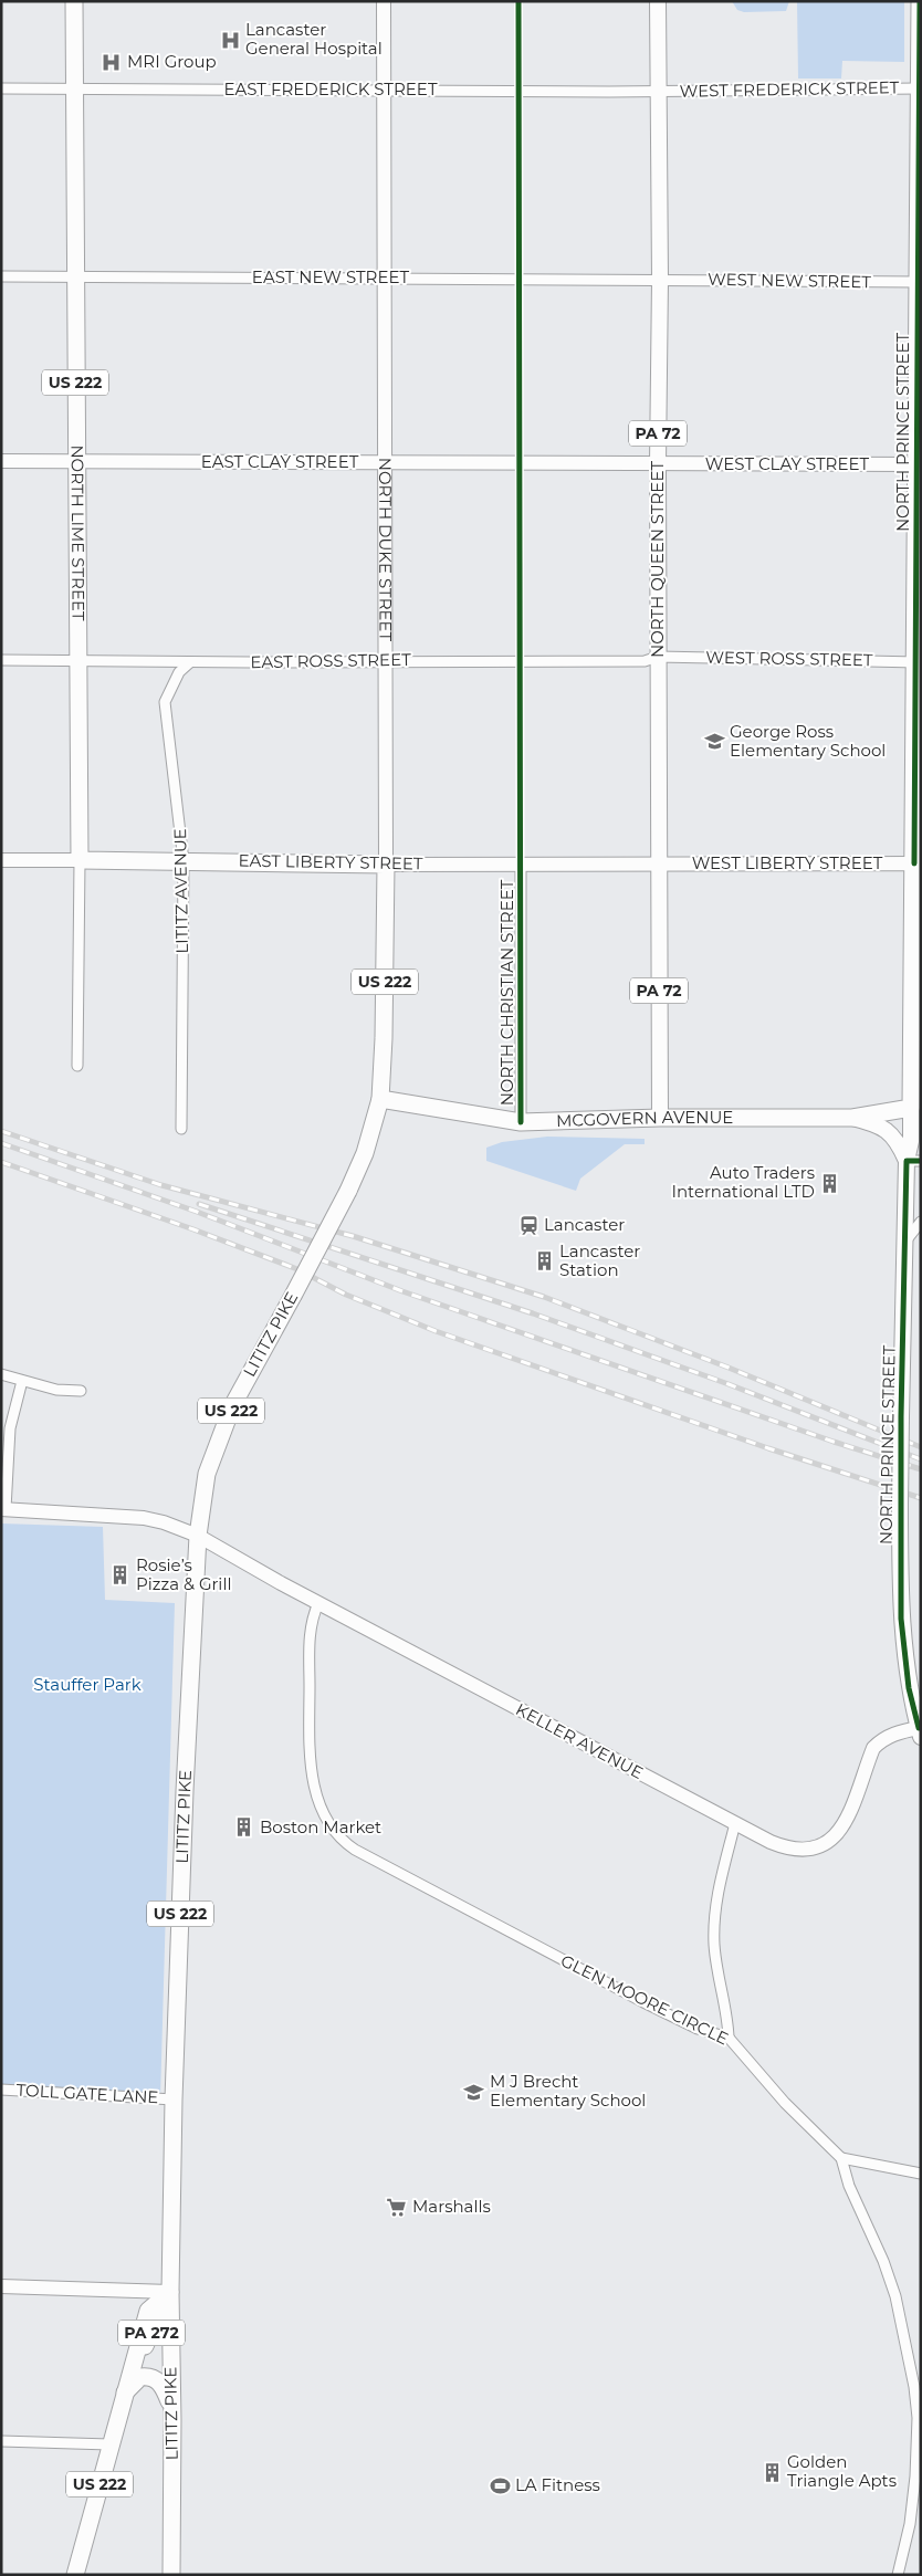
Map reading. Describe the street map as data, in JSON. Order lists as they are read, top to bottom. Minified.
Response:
{"streets":{"highway":["US 222","NORTH PRINCE STREET","NORTH LIME STREET","NORTH DUKE STREET","EAST LIBERTY STREET","MCGOVERN AVENUE","LITITZ PIKE"],"main road":["PA 72","EAST CLAY STREET","WEST CLAY STREET","NORTH QUEEN STREET","WEST LIBERTY STREET","KELLER AVENUE"],"street":["EAST FREDERICK STREET","WEST FREDERICK STREET","EAST NEW STREET","WEST NEW STREET","WEST ROSS STREET","EAST ROSS STREET","LITITZ AVENUE","NORTH CHRISTIAN STREET","GLEN MOORE CIRCLE","TOLL GATE LANE"]},"crossings":[["EAST FREDERICK STREET","WEST FREDERICK STREET"],["EAST FREDERICK STREET","NORTH LIME STREET"],["EAST FREDERICK STREET","NORTH DUKE STREET"],["EAST FREDERICK STREET","NORTH QUEEN STREET"],["WEST FREDERICK STREET","NORTH PRINCE STREET"],["WEST FREDERICK STREET","NORTH QUEEN STREET"],["EAST NEW STREET","WEST NEW STREET"],["EAST NEW STREET","NORTH LIME STREET"],["EAST NEW STREET","NORTH DUKE STREET"],["EAST NEW STREET","NORTH QUEEN STREET"],["WEST NEW STREET","NORTH PRINCE STREET"],["WEST NEW STREET","NORTH QUEEN STREET"],["US 222","LITITZ PIKE"],["NORTH PRINCE STREET","WEST CLAY STREET"],["NORTH PRINCE STREET","WEST ROSS STREET"],["NORTH PRINCE STREET","WEST LIBERTY STREET"],["NORTH PRINCE STREET","MCGOVERN AVENUE"],["NORTH PRINCE STREET","KELLER AVENUE"],["EAST CLAY STREET","WEST CLAY STREET"],["EAST CLAY STREET","NORTH LIME STREET"],["EAST CLAY STREET","NORTH DUKE STREET"],["EAST CLAY STREET","NORTH QUEEN STREET"],["WEST CLAY STREET","NORTH QUEEN STREET"],["NORTH LIME STREET","EAST ROSS STREET"],["NORTH LIME STREET","EAST LIBERTY STREET"],["NORTH DUKE STREET","EAST ROSS STREET"],["NORTH DUKE STREET","EAST LIBERTY STREET"],["NORTH DUKE STREET","MCGOVERN AVENUE"],["NORTH DUKE STREET","LITITZ PIKE"],["NORTH QUEEN STREET","WEST ROSS STREET"],["NORTH QUEEN STREET","EAST ROSS STREET"],["NORTH QUEEN STREET","EAST LIBERTY STREET"],["NORTH QUEEN STREET","WEST LIBERTY STREET"],["NORTH QUEEN STREET","MCGOVERN AVENUE"],["WEST ROSS STREET","EAST ROSS STREET"],["EAST ROSS STREET","LITITZ AVENUE"],["EAST LIBERTY STREET","WEST LIBERTY STREET"],["EAST LIBERTY STREET","LITITZ AVENUE"],["EAST LIBERTY STREET","NORTH CHRISTIAN STREET"],["NORTH CHRISTIAN STREET","MCGOVERN AVENUE"],["MCGOVERN AVENUE","LITITZ PIKE"],["LITITZ PIKE","KELLER AVENUE"],["LITITZ PIKE","TOLL GATE LANE"],["KELLER AVENUE","GLEN MOORE CIRCLE"]],"parks":["Stauffer Park"],"places":{"hospital":["Lancaster General Hospital","MRI Group"],"school or university":["George Ross Elementary School","M J Brecht Elementary School"],"building":["Auto Traders International LTD","Lancaster Station","Rosie’s Pizza & Grill","Boston Market","Golden Triangle Apts"],"station":["Lancaster"],"supermarket":["Marshalls"],"sports":["LA Fitness"]}}
